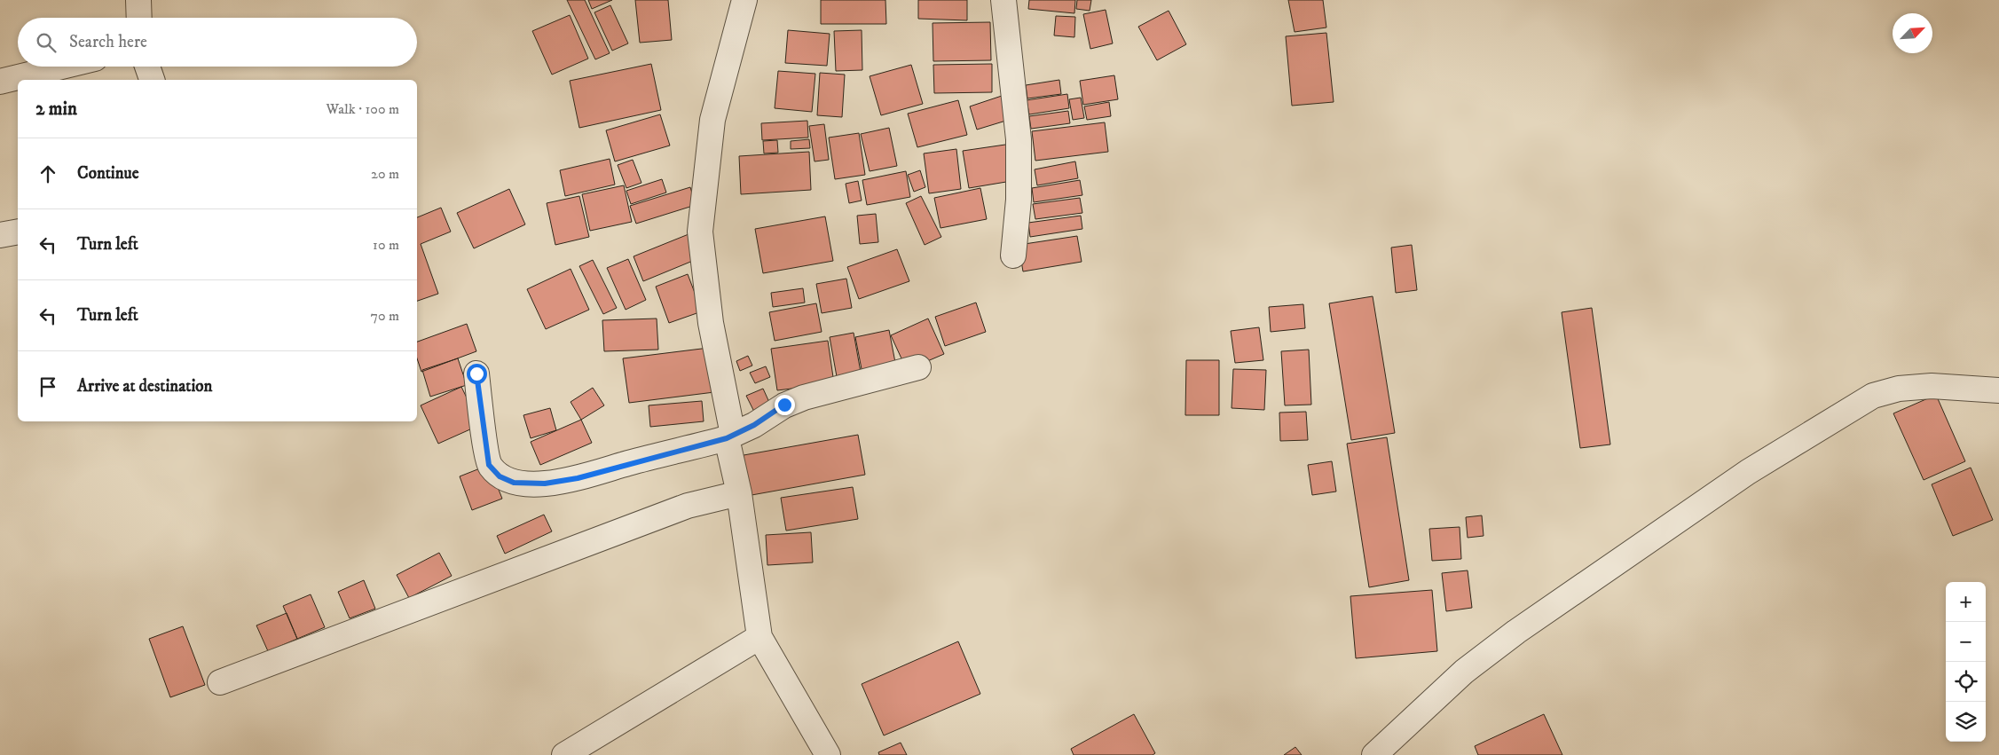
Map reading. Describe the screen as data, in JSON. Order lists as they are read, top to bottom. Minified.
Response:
{"north":"top right","page":{"search":"Search here","heading":["2 min","Walk · 100 m"],"list":[["Continue","20 m"],["Turn left","10 m"],["Turn left","70 m"],"Arrive at destination"],"map_buttons":["+","−"]}}
